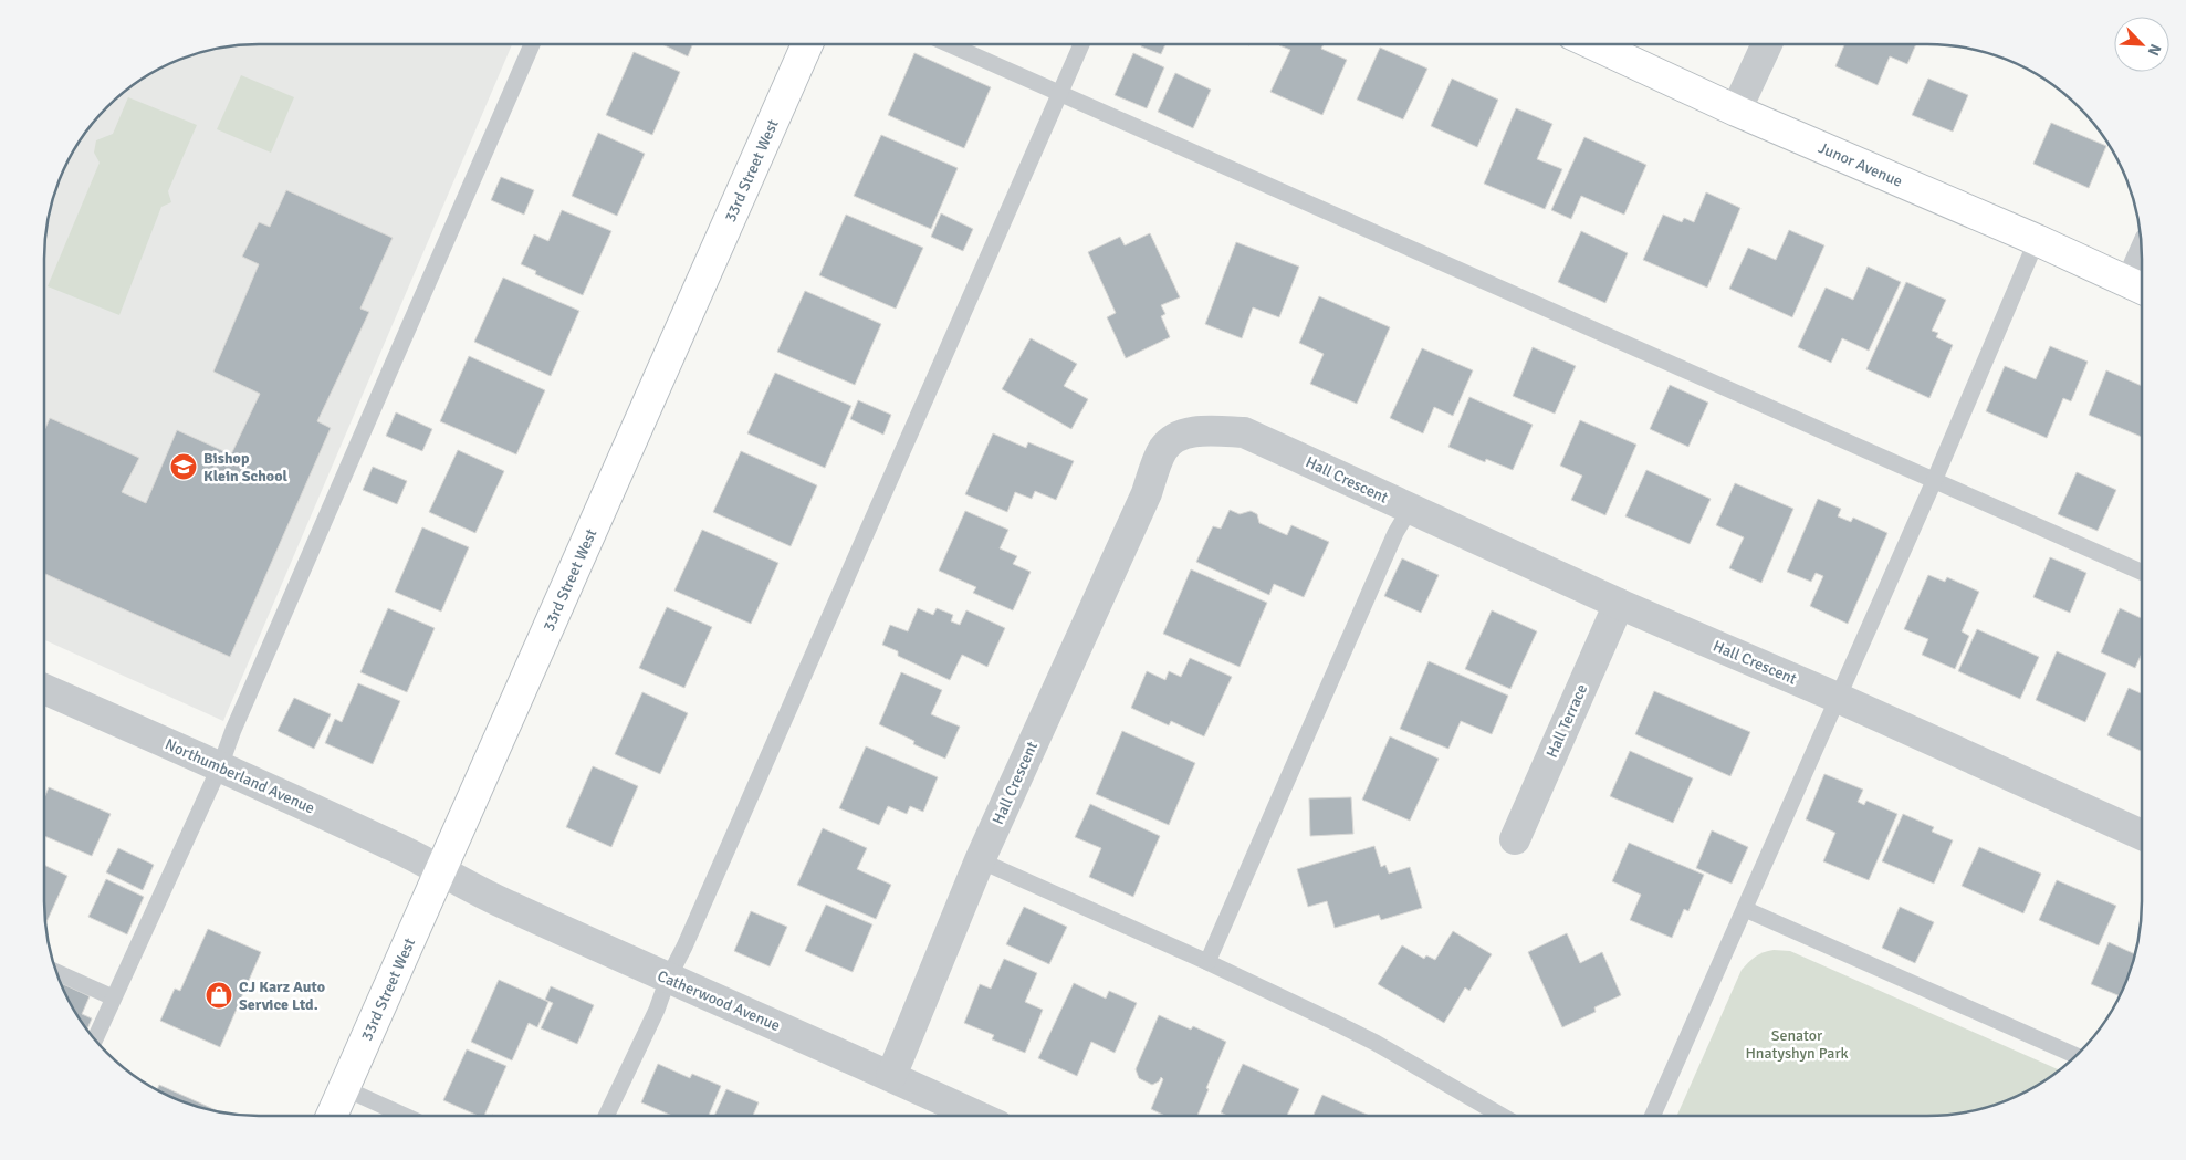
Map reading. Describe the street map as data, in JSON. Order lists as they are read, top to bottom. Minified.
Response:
{"streets":{"main road":["Junor Avenue","33rd Street West"],"street":["Hall Crescent","Hall Terrace","Northumberland Avenue","Catherwood Avenue"]},"crossings":[["33rd Street West","Northumberland Avenue"],["33rd Street West","Catherwood Avenue"],["Hall Crescent","Hall Terrace"],["Hall Crescent","Catherwood Avenue"],["Northumberland Avenue","Catherwood Avenue"]],"parks":["Senator Hnatyshyn Park"],"places":{"school or university":["Bishop Klein School"],"shop":["CJ Karz Auto Service Ltd."]},"north":"bottom right"}
